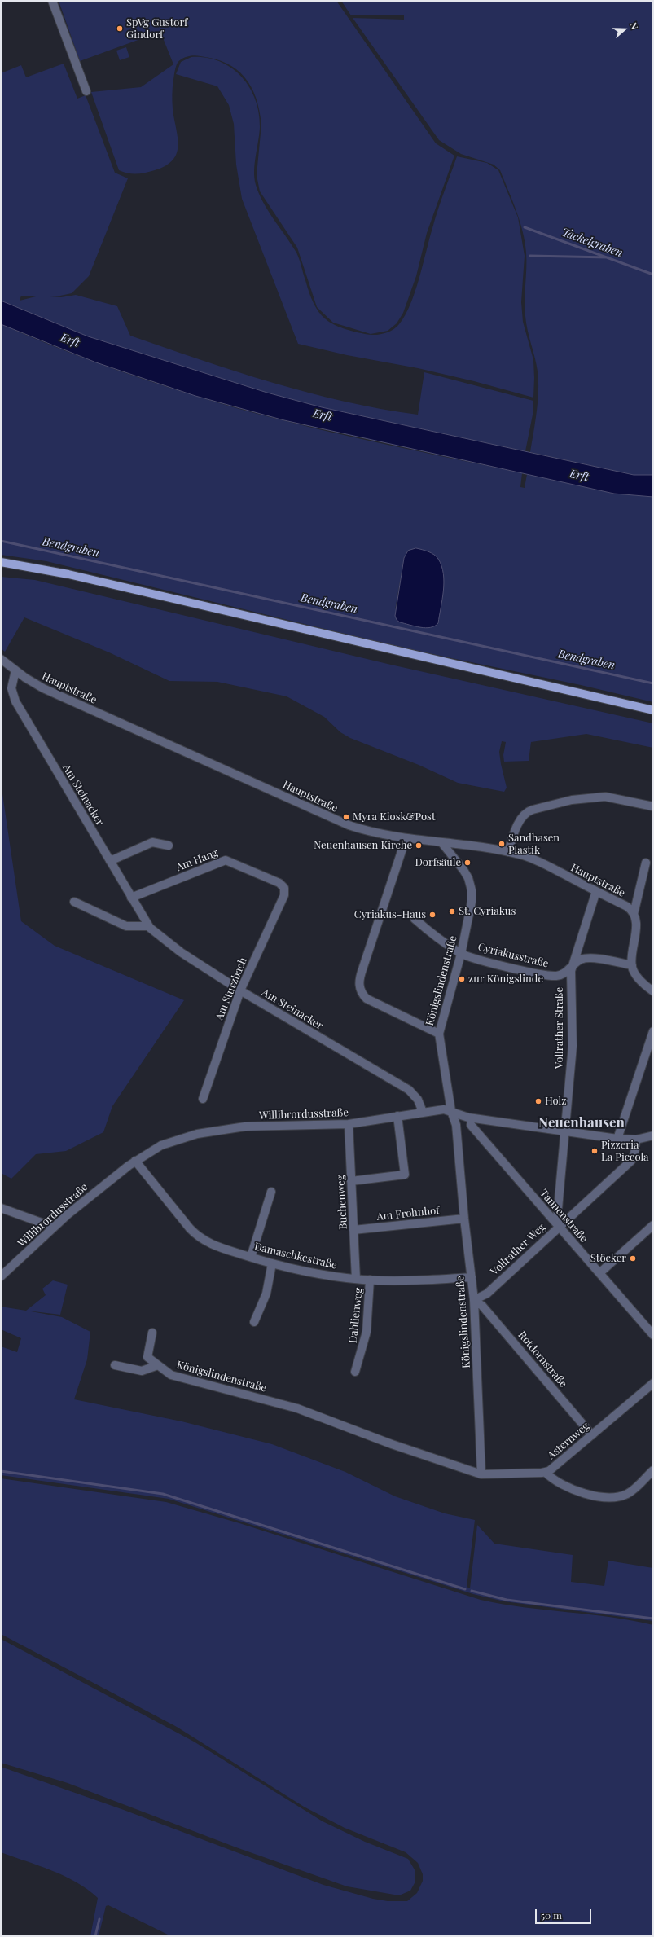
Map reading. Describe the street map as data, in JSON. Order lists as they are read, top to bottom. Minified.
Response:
{"streets":{"street":["Hauptstraße","Am Steinacker","Am Hang","Cyriakusstraße","Königslindenstraße","Am Sturzbach","Vollrather Straße","Willibrordusstraße","Buchenweg","Am Frohnhof","Tannenstraße","Vollrather Weg","Damaschkestraße","Dahlienweg","Rotdornstraße","Asternweg"]},"crossings":[["Hauptstraße","Am Steinacker"],["Hauptstraße","Königslindenstraße"],["Hauptstraße","Vollrather Straße"],["Am Steinacker","Am Hang"],["Am Steinacker","Am Sturzbach"],["Am Steinacker","Willibrordusstraße"],["Am Hang","Am Sturzbach"],["Cyriakusstraße","Königslindenstraße"],["Cyriakusstraße","Vollrather Straße"],["Königslindenstraße","Willibrordusstraße"],["Königslindenstraße","Am Frohnhof"],["Königslindenstraße","Vollrather Weg"],["Königslindenstraße","Damaschkestraße"],["Königslindenstraße","Rotdornstraße"],["Königslindenstraße","Asternweg"],["Vollrather Straße","Willibrordusstraße"],["Vollrather Straße","Tannenstraße"],["Vollrather Straße","Vollrather Weg"],["Willibrordusstraße","Buchenweg"],["Willibrordusstraße","Vollrather Weg"],["Willibrordusstraße","Damaschkestraße"],["Buchenweg","Am Frohnhof"],["Buchenweg","Damaschkestraße"],["Tannenstraße","Vollrather Weg"],["Vollrather Weg","Rotdornstraße"],["Damaschkestraße","Dahlienweg"],["Rotdornstraße","Asternweg"]],"districts":["Neuenhausen"],"water":["Tackelgraben","Erft","Bendgraben"],"places":["SpVg Gustorf Gindorf","Myra Kiosk&Post","Sandhasen Plastik","Neuenhausen Kirche","Dorfsäule","St. Cyriakus","Cyriakus-Haus","zur Königslinde","Holz","Pizzeria La Piccola","Stöcker"],"scale_bar":"50 m","north":"right"}
